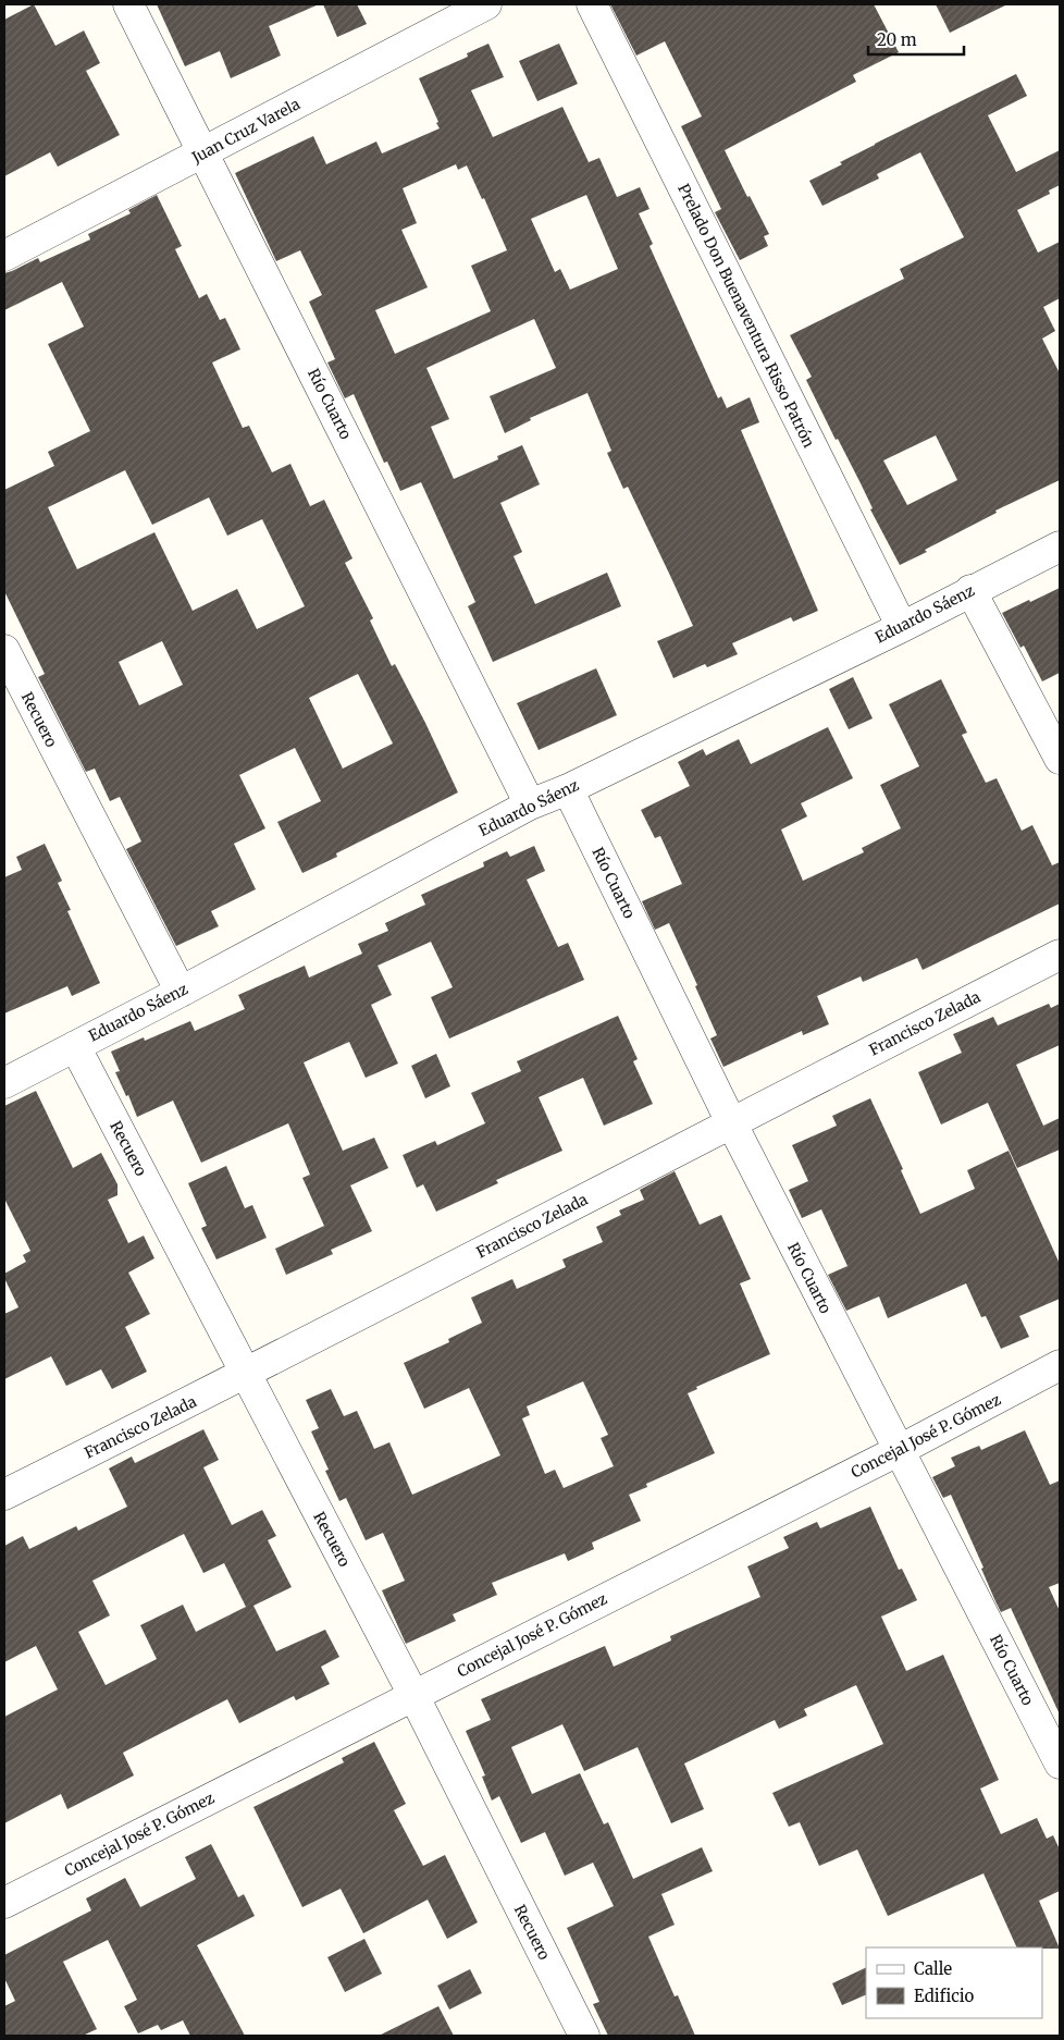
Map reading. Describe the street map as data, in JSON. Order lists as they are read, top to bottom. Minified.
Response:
{"streets":{"street":["Juan Cruz Varela","Prelado Don Buenaventura Risso Patrón","Río Cuarto","Eduardo Sáenz","Recuero","Francisco Zelada","Concejal José P. Gómez"]},"crossings":[["Juan Cruz Varela","Río Cuarto"],["Prelado Don Buenaventura Risso Patrón","Eduardo Sáenz"],["Río Cuarto","Eduardo Sáenz"],["Río Cuarto","Francisco Zelada"],["Río Cuarto","Concejal José P. Gómez"],["Eduardo Sáenz","Recuero"],["Recuero","Francisco Zelada"],["Recuero","Concejal José P. Gómez"]],"legend":["Calle","Edificio"],"scale_bar":"20 m"}
